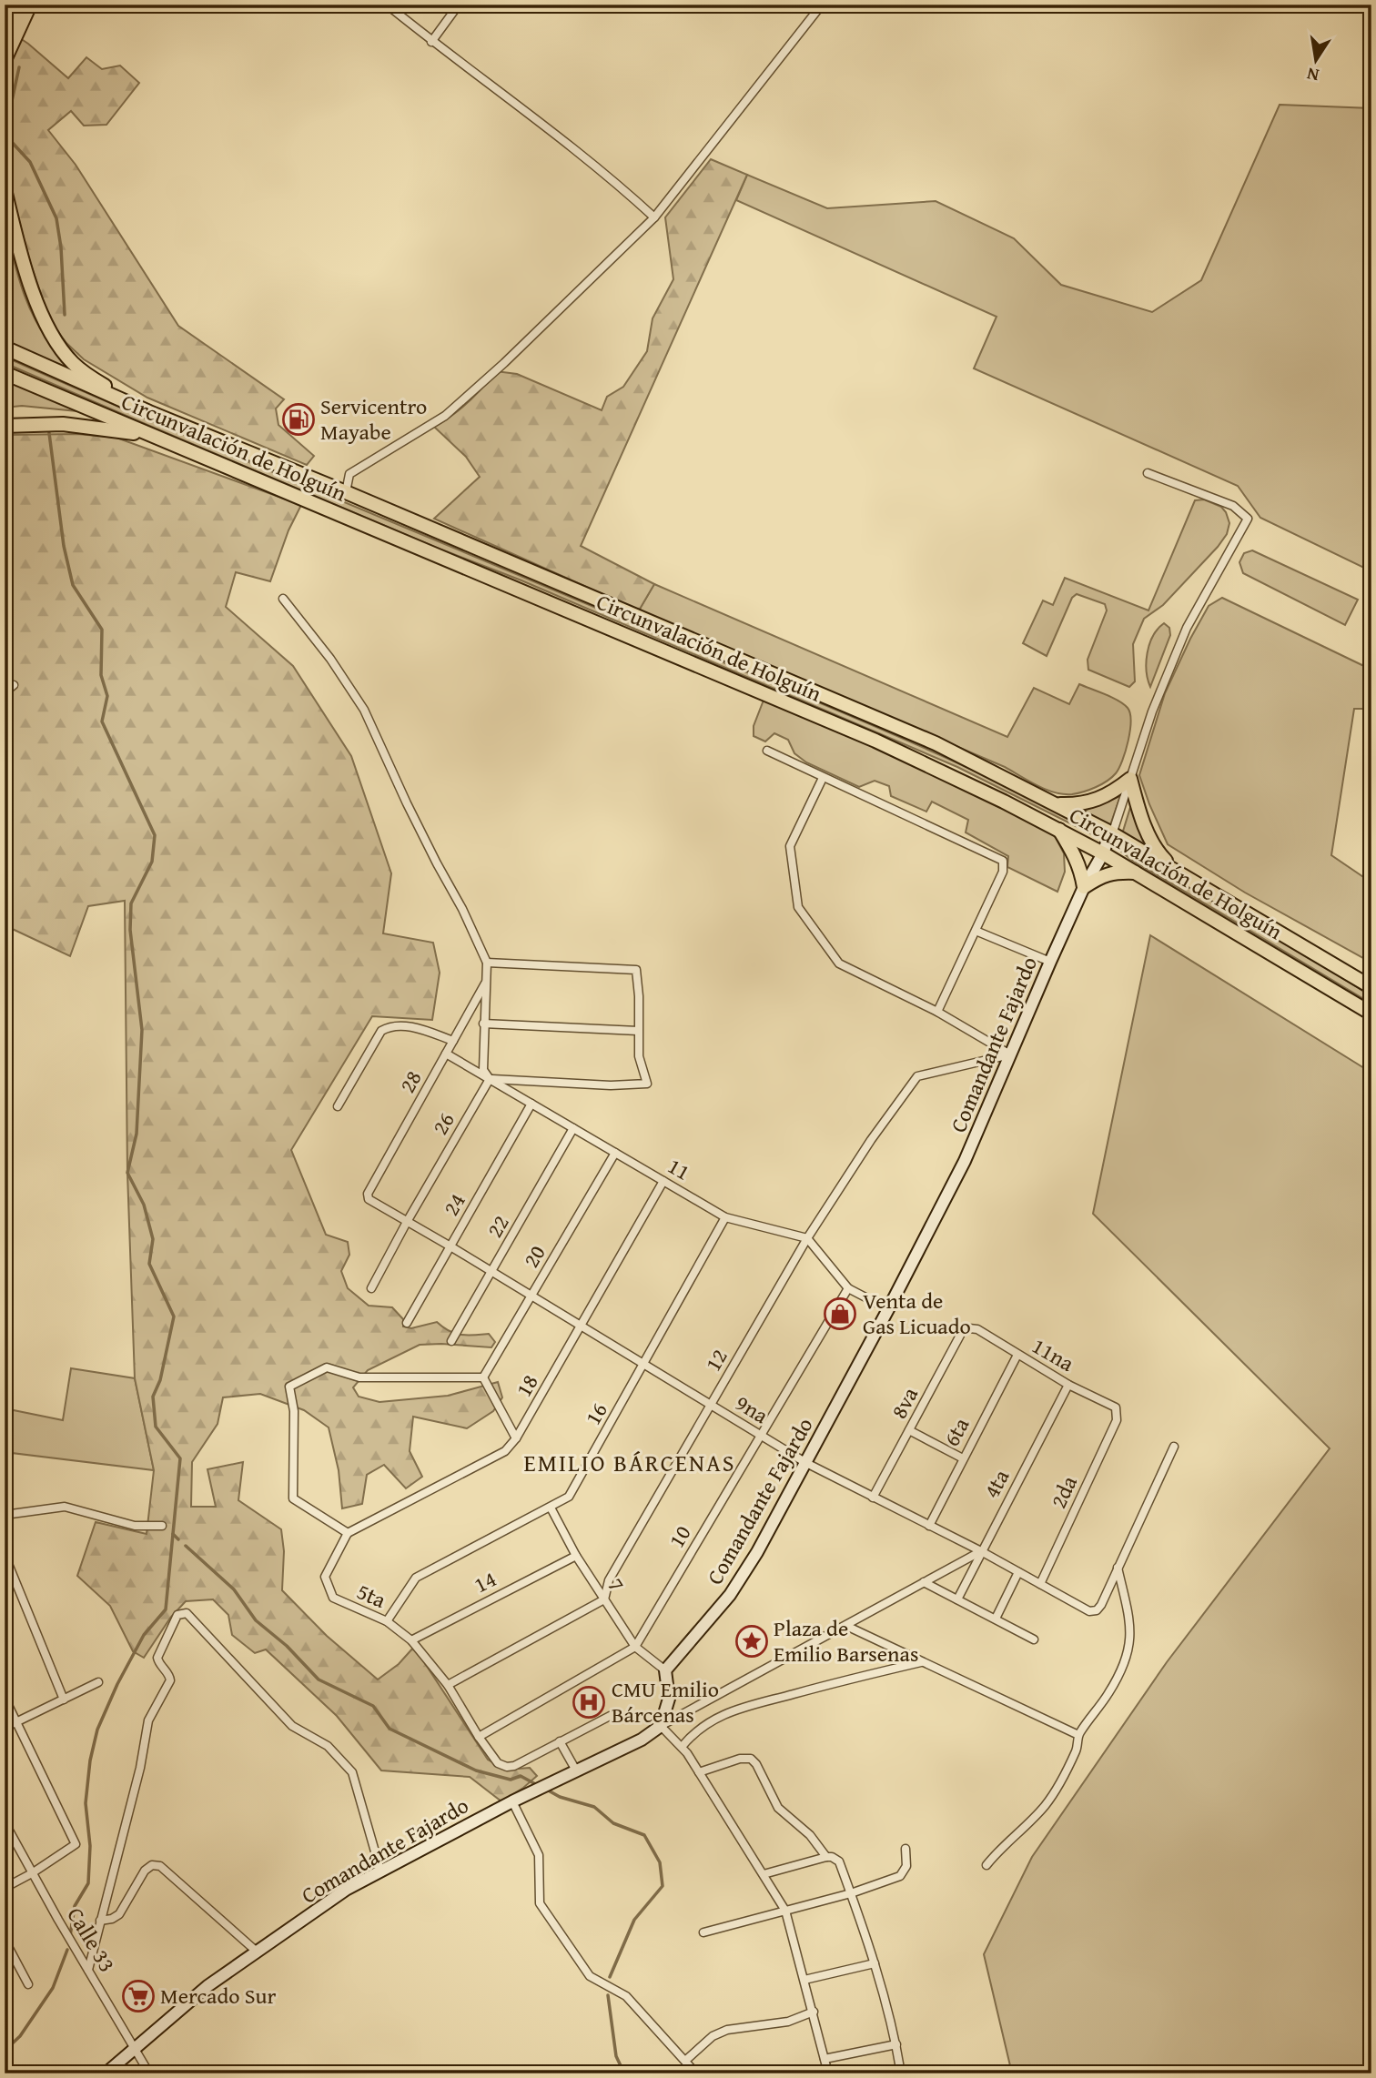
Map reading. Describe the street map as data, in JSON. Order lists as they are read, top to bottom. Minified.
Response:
{"streets":{"highway":["Circunvalación de Holguín"],"street":["Comandante Fajardo","28","26","11","24","22","20","11na","12","18","8va","9na","16","6ta","4ta","2da","10","14","7","5ta","Calle 33"]},"crossings":[["Circunvalación de Holguín","Comandante Fajardo"],["Comandante Fajardo","12"],["Comandante Fajardo","9na"],["Comandante Fajardo","7"],["Comandante Fajardo","Calle 33"],["28","11"],["28","9na"],["26","11"],["26","9na"],["11","24"],["11","22"],["11","20"],["11","12"],["11","18"],["11","16"],["24","9na"],["22","9na"],["20","9na"],["11na","8va"],["11na","6ta"],["11na","4ta"],["11na","2da"],["12","9na"],["12","7"],["18","9na"],["18","5ta"],["8va","9na"],["9na","16"],["9na","6ta"],["9na","4ta"],["9na","2da"],["9na","10"],["16","7"],["16","5ta"],["10","7"],["10","5ta"],["14","7"],["14","5ta"]],"districts":["EMILIO BÁRCENAS"],"places":{"fuel station":["Servicentro Mayabe"],"shop":["Venta de Gas Licuado"],"place":["Plaza de Emilio Barsenas"],"hospital":["CMU Emilio Bárcenas"],"supermarket":["Mercado Sur"]},"north":"bottom"}
